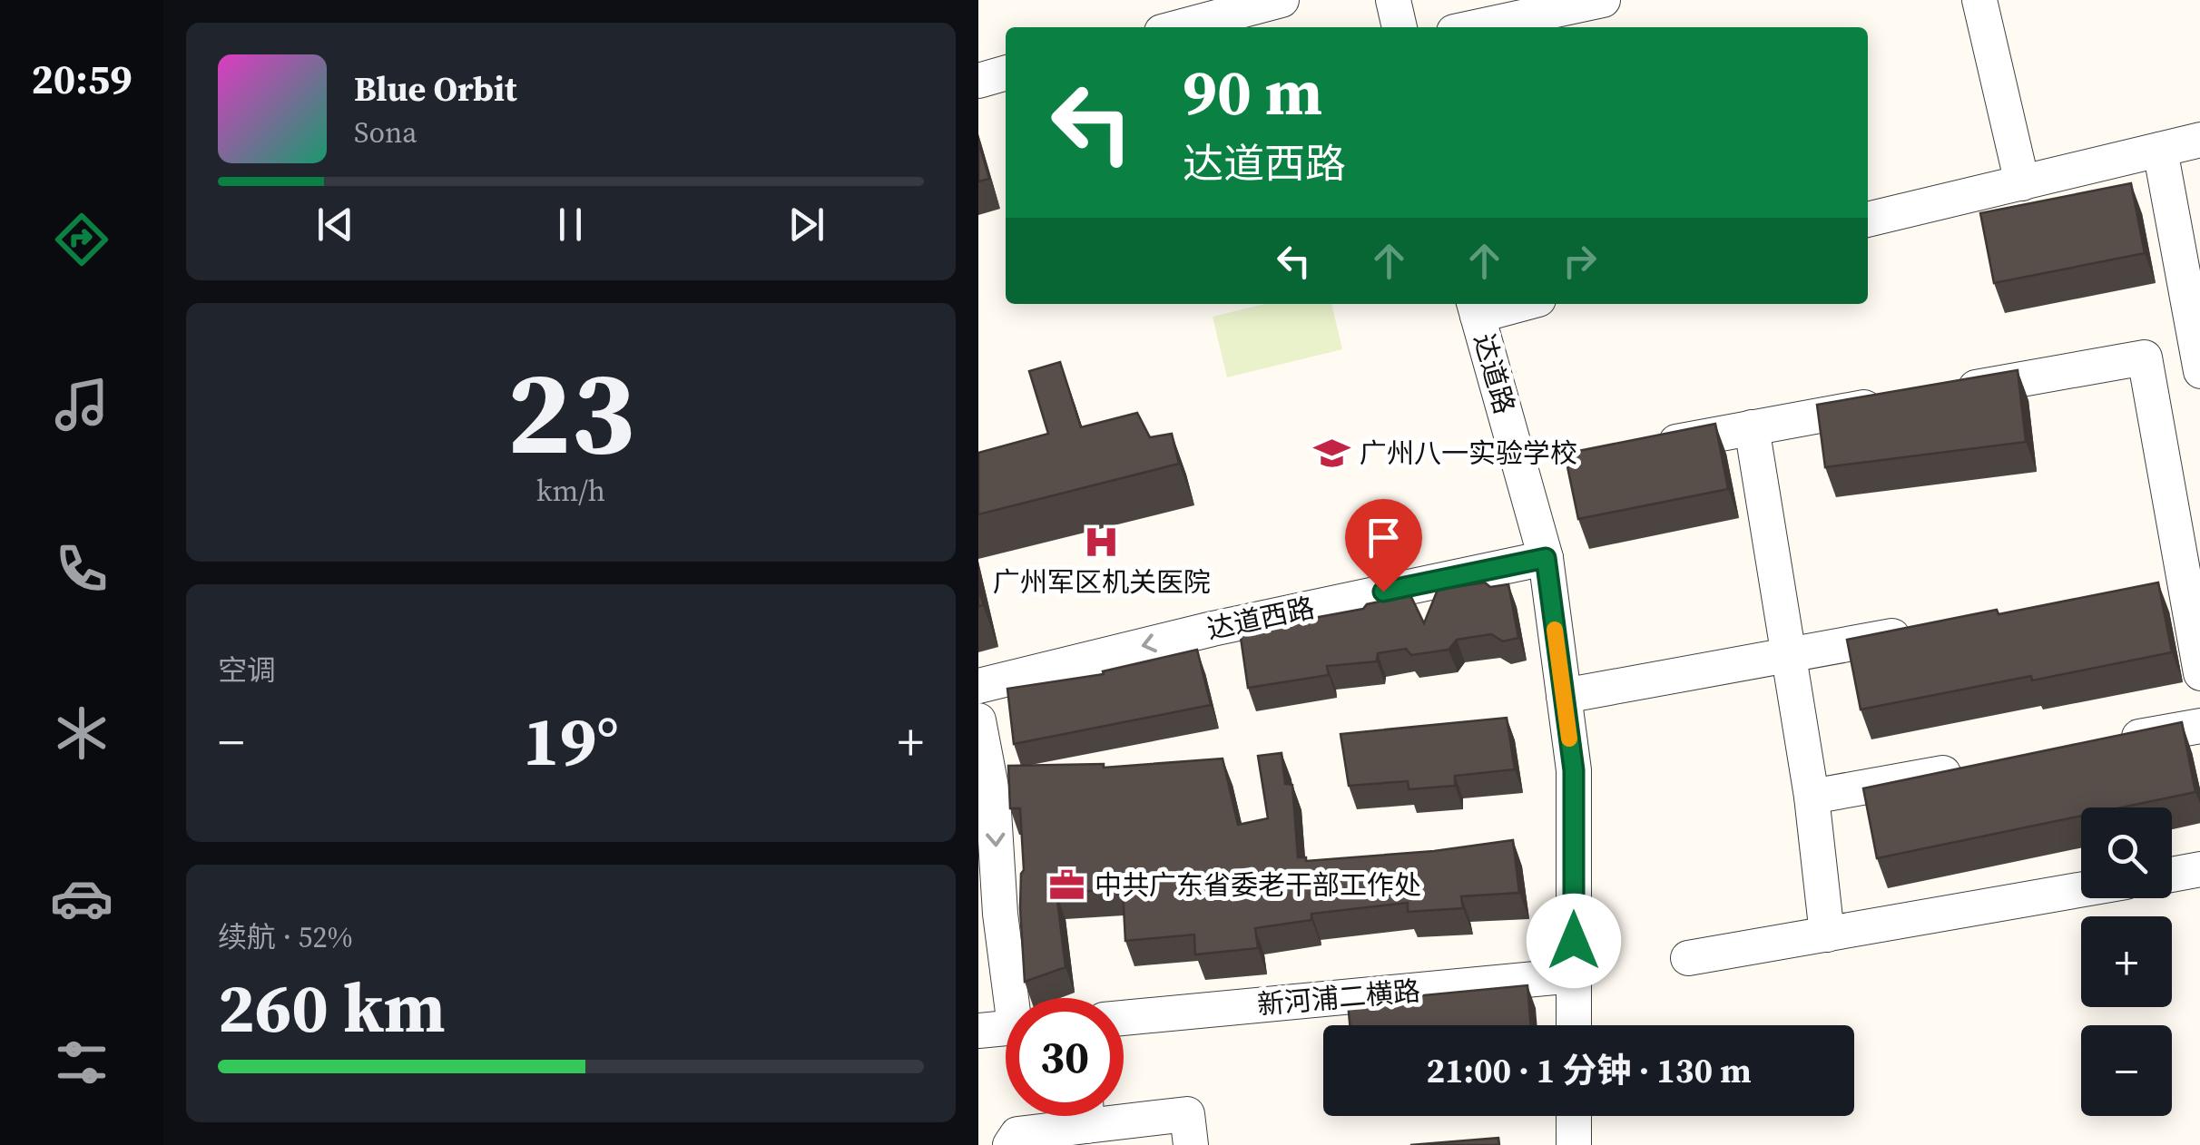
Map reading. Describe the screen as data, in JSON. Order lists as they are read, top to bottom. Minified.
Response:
{"streets":{"street":["达道路","达道西路","新河浦二横路"]},"crossings":[["达道路","达道西路"],["达道路","新河浦二横路"]],"one_way":["达道西路"],"places":{"school or university":["广州八一实验学校"],"hospital":["广州军区机关医院"],"office":["中共广东省委老干部工作处"]},"page":{"tabs":"20:59","turn":["90 m","达道西路"],"song":["Blue Orbit","Sona"],"tile":[["23","km/h"],"空调",["续航 · 52%","260 km"]],"heat":["−","19°","+"],"map_buttons":["+","−"],"limit":"30","trip":"21:00 · 1 分钟 · 130 m"}}
